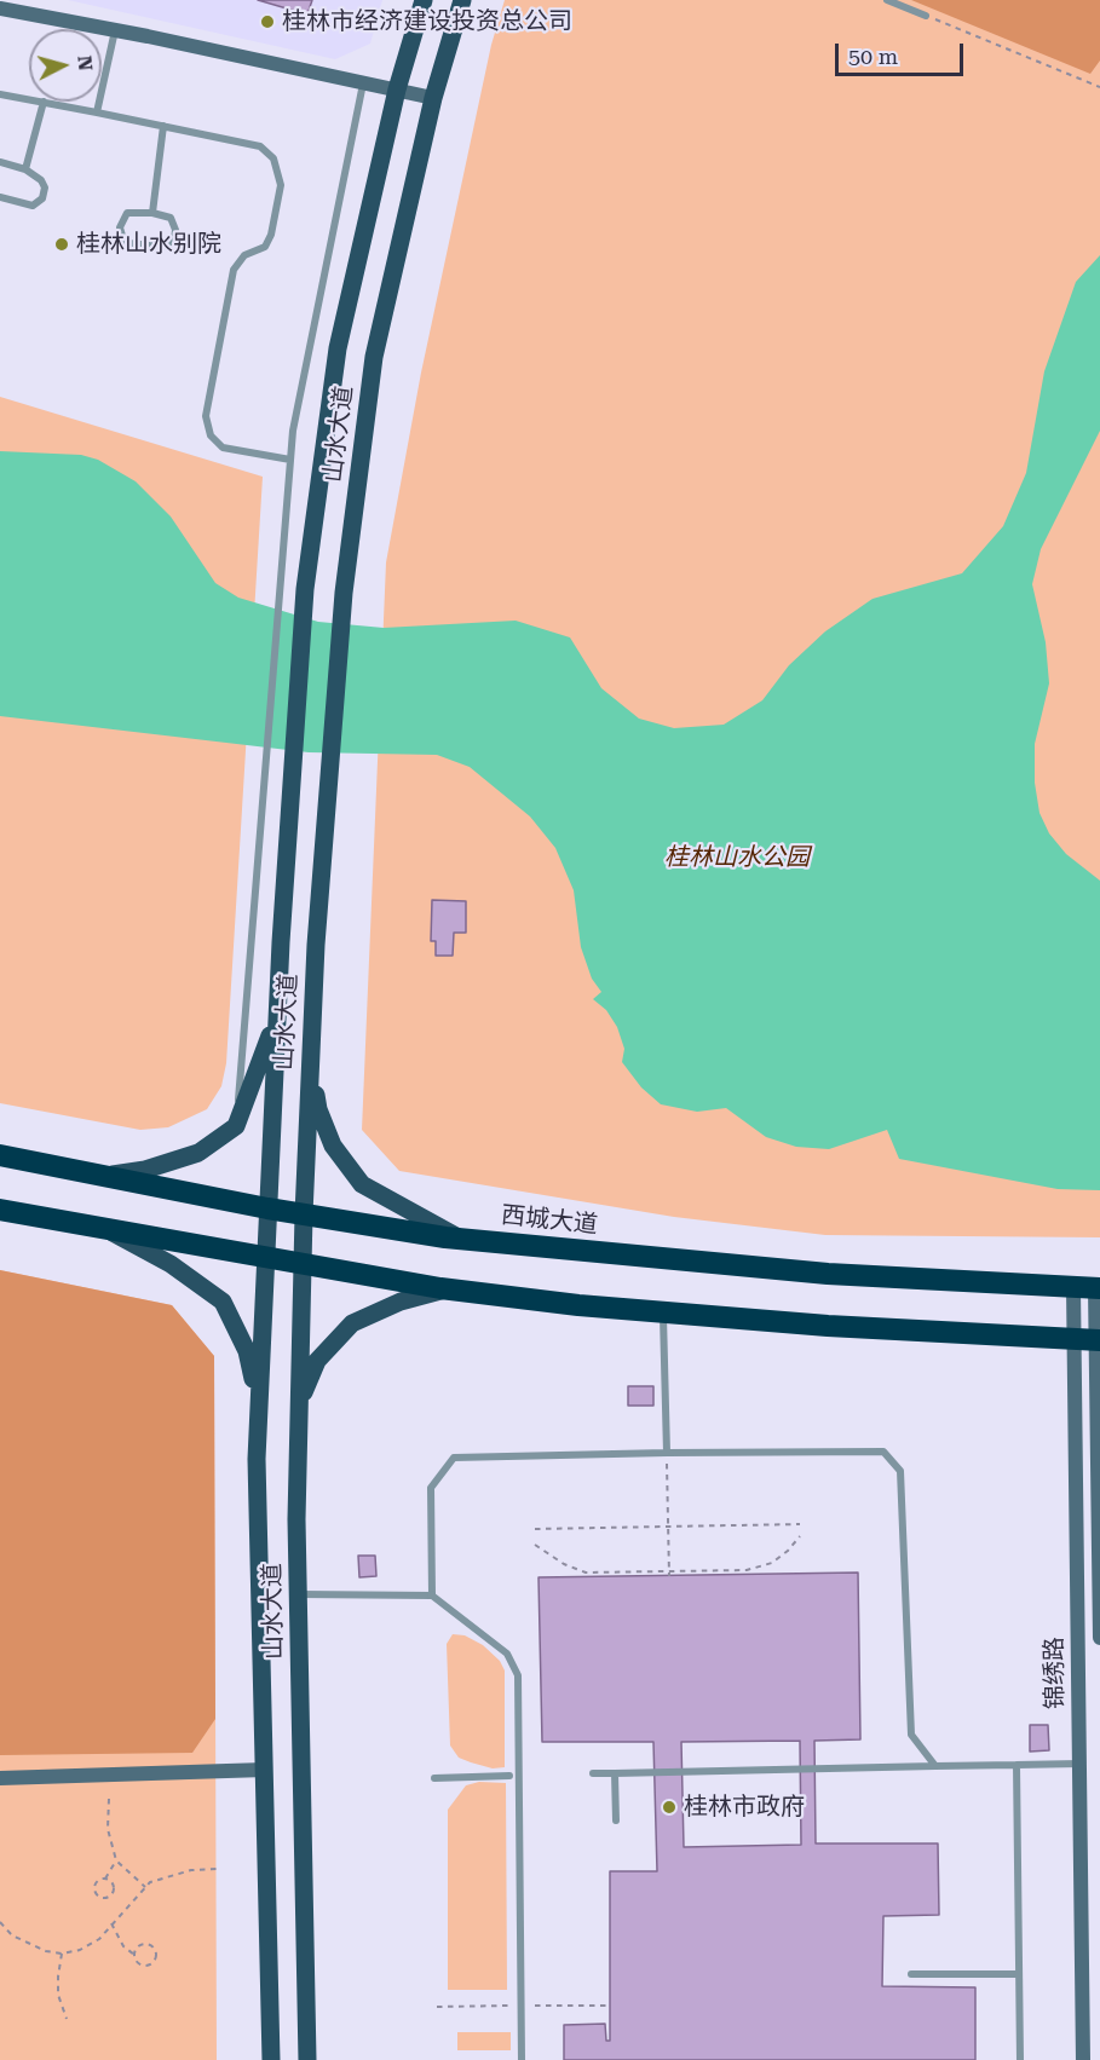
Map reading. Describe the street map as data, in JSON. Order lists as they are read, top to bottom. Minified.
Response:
{"streets":{"highway":["西城大道"],"main road":["山水大道"],"street":["锦绣路"]},"crossings":[["山水大道","西城大道"],["西城大道","锦绣路"]],"parks":["桂林山水公园"],"places":["桂林市经济建设投资总公司","桂林山水别院","桂林市政府"],"scale_bar":"50 m","north":"right"}
